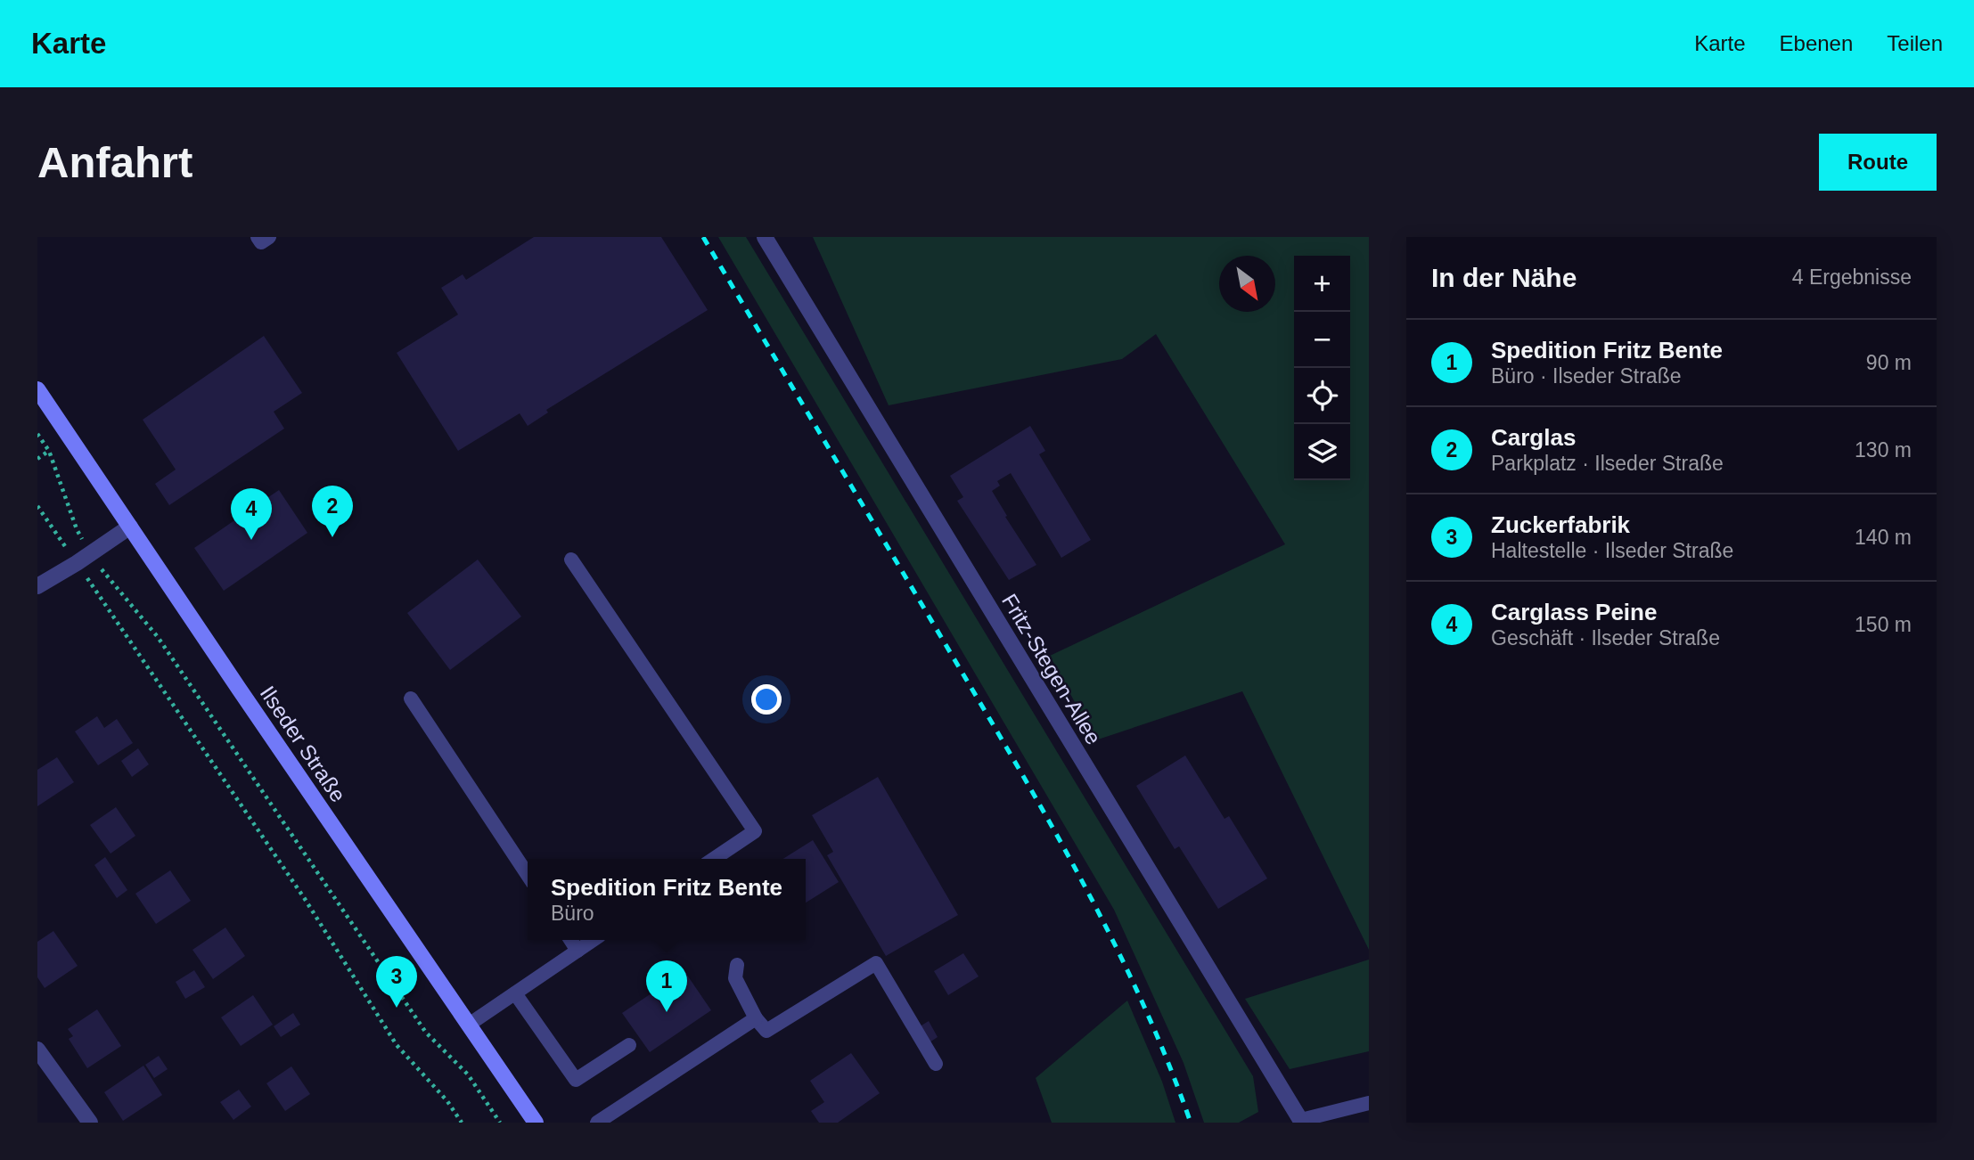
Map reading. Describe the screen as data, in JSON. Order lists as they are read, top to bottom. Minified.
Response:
{"streets":{"street":["Fritz-Stegen-Allee","Ilseder Straße"]},"north":"bottom right","page":{"header":"Karte","nav":["Karte","Ebenen","Teilen"],"buttons":"Route","title":"Anfahrt","heading":["In der Nähe","4 Ergebnisse"],"map_buttons":["+","−"],"list":[{"mark":"1","name":"Spedition Fritz Bente","note":"Büro · Ilseder Straße","value":"90 m"},{"mark":"2","name":"Carglas","note":"Parkplatz · Ilseder Straße","value":"130 m"},{"mark":"3","name":"Zuckerfabrik","note":"Haltestelle · Ilseder Straße","value":"140 m"},{"mark":"4","name":"Carglass Peine","note":"Geschäft · Ilseder Straße","value":"150 m"}],"pins":["2","4","3","1"],"popup":["Spedition Fritz Bente","Büro"]}}
